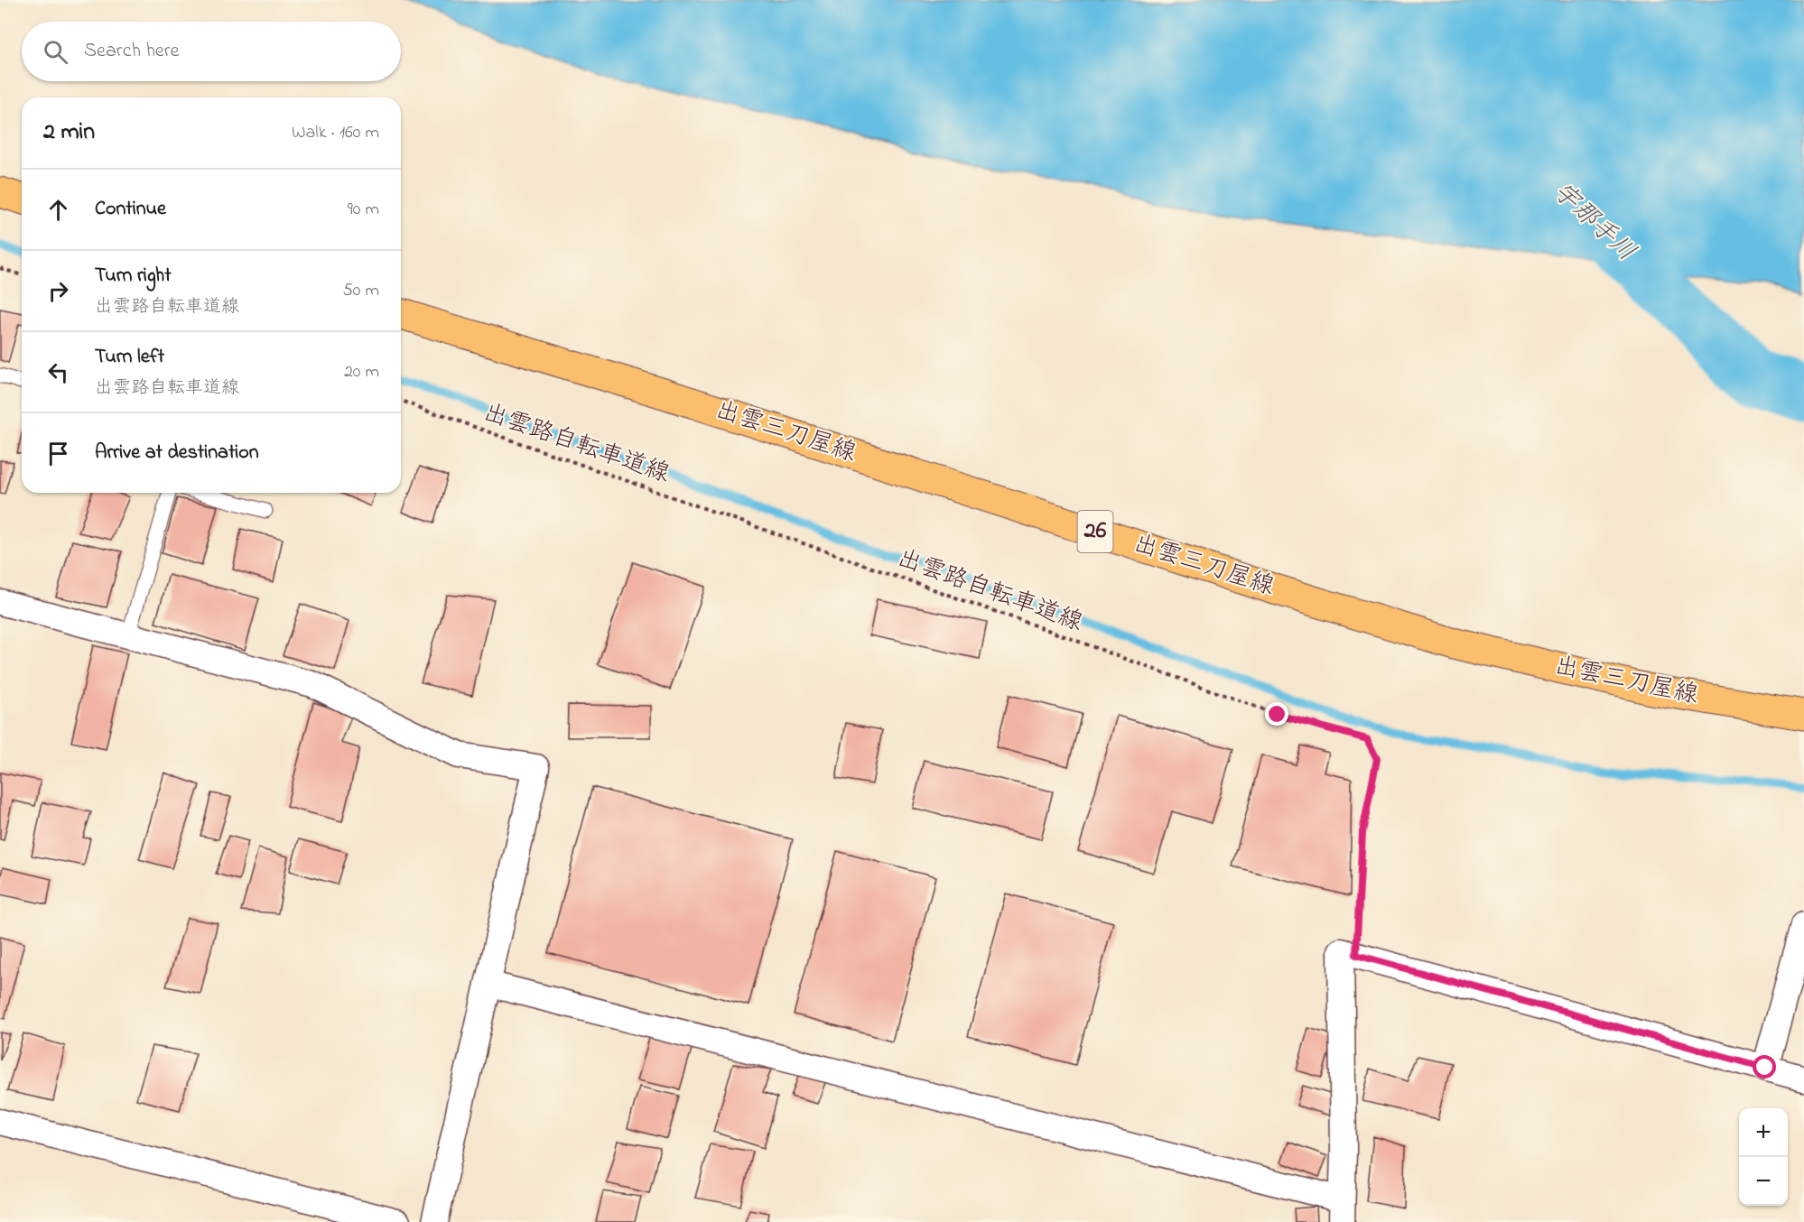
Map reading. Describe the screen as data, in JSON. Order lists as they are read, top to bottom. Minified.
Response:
{"streets":{"main road":["出雲三刀屋線","26"],"path":["出雲路自転車道線"]},"water":["宇那手川"],"page":{"search":"Search here","heading":["2 min","Walk · 160 m"],"list":[["Continue","90 m"],["Turn right","出雲路自転車道線","50 m"],["Turn left","出雲路自転車道線","20 m"],"Arrive at destination"],"map_buttons":["+","−"]}}
